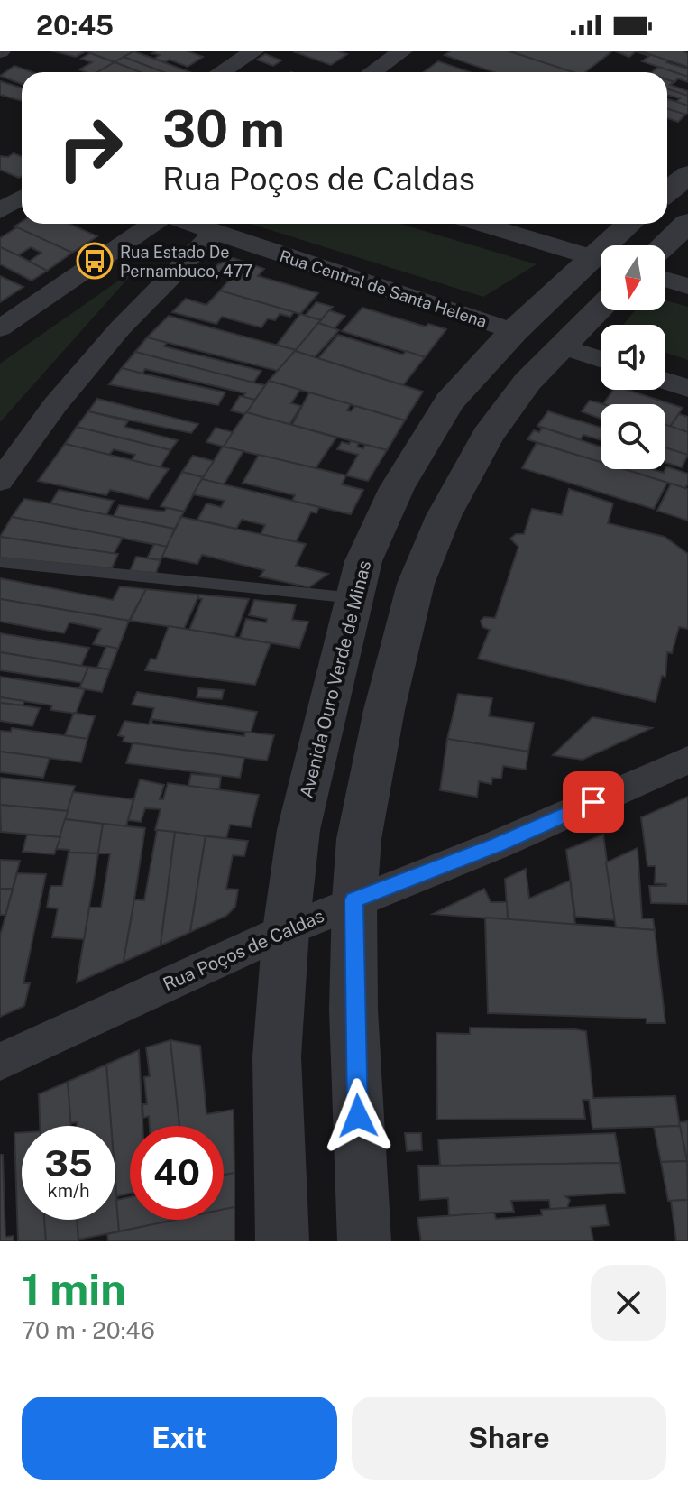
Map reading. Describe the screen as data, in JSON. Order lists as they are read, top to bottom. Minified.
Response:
{"streets":{"street":["Rua Central de Santa Helena","Avenida Ouro Verde de Minas","Rua Poços de Caldas"]},"crossings":[["Rua Central de Santa Helena","Avenida Ouro Verde de Minas"],["Avenida Ouro Verde de Minas","Rua Poços de Caldas"]],"places":{"bus stop":["Rua Estado De Pernambuco, 477"]},"north":"bottom","page":{"status":"20:45","turn":["30 m","Rua Poços de Caldas"],"speed":"35 km/h","limit":"40","heading":["1 min","70 m · 20:46"],"buttons":["Exit","Share"]}}
